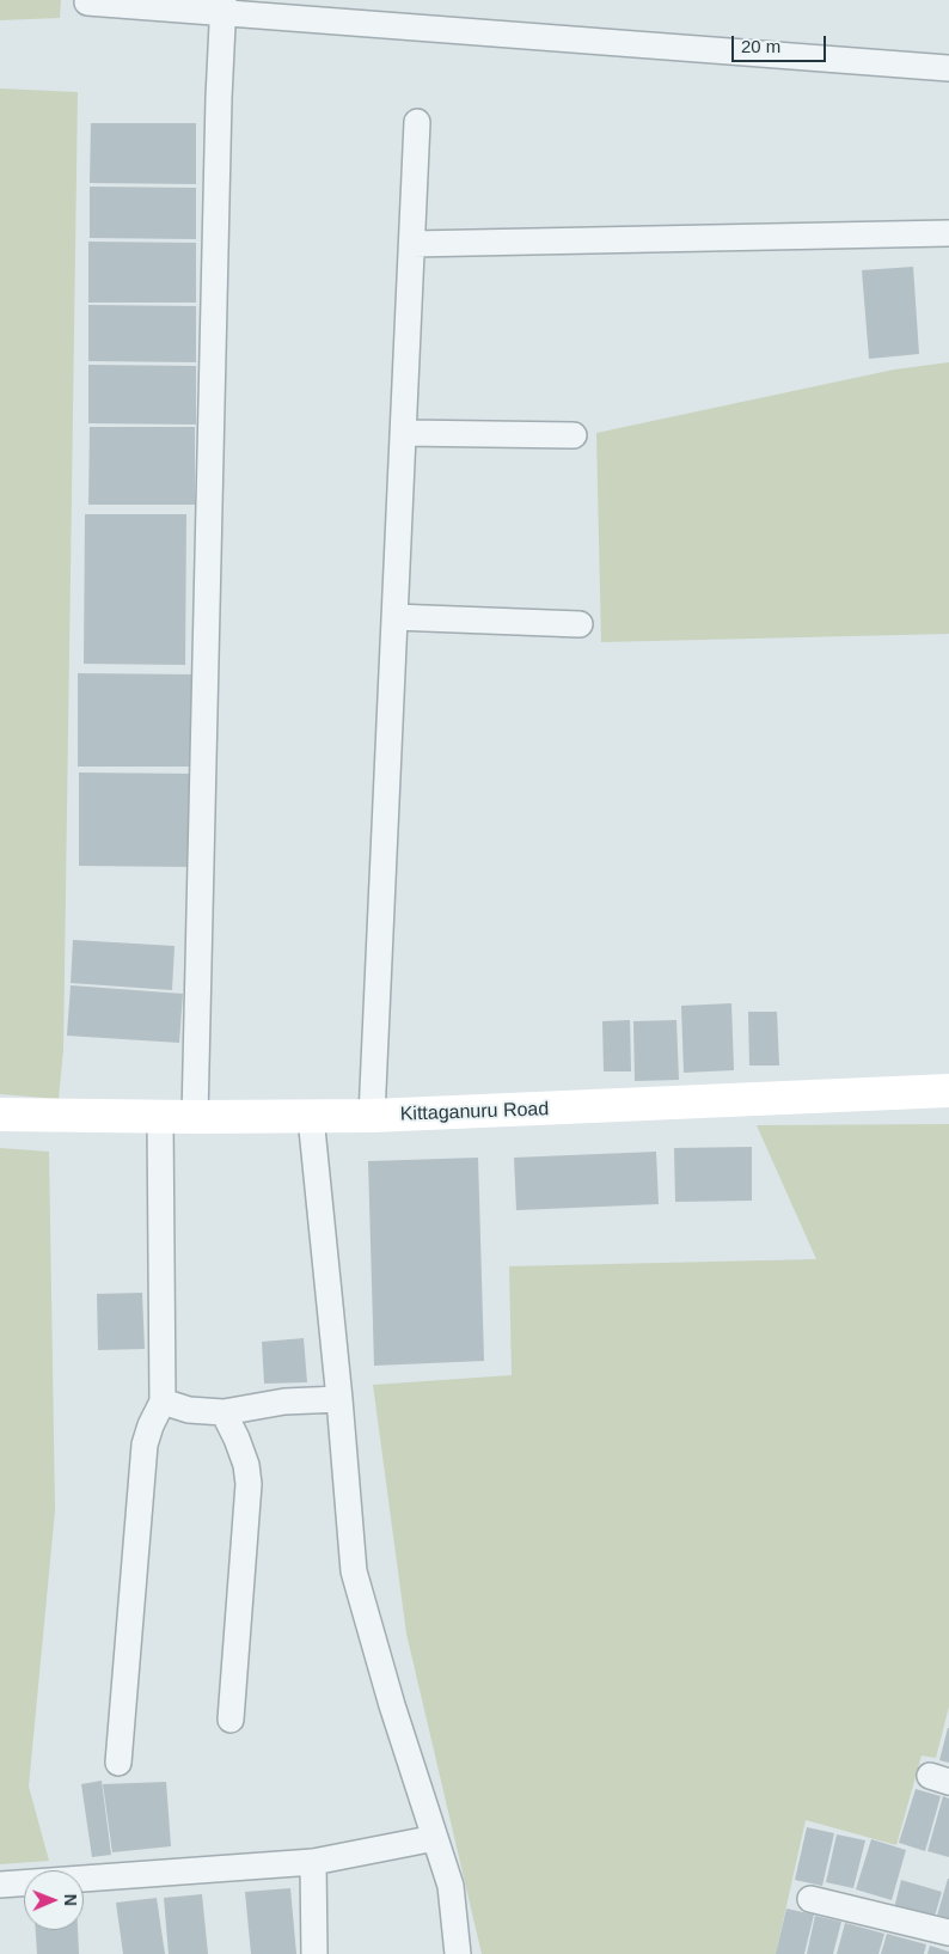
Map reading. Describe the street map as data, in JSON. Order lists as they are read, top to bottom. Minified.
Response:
{"streets":{"street":["Kittaganuru Road"]},"scale_bar":"20 m","north":"right"}
